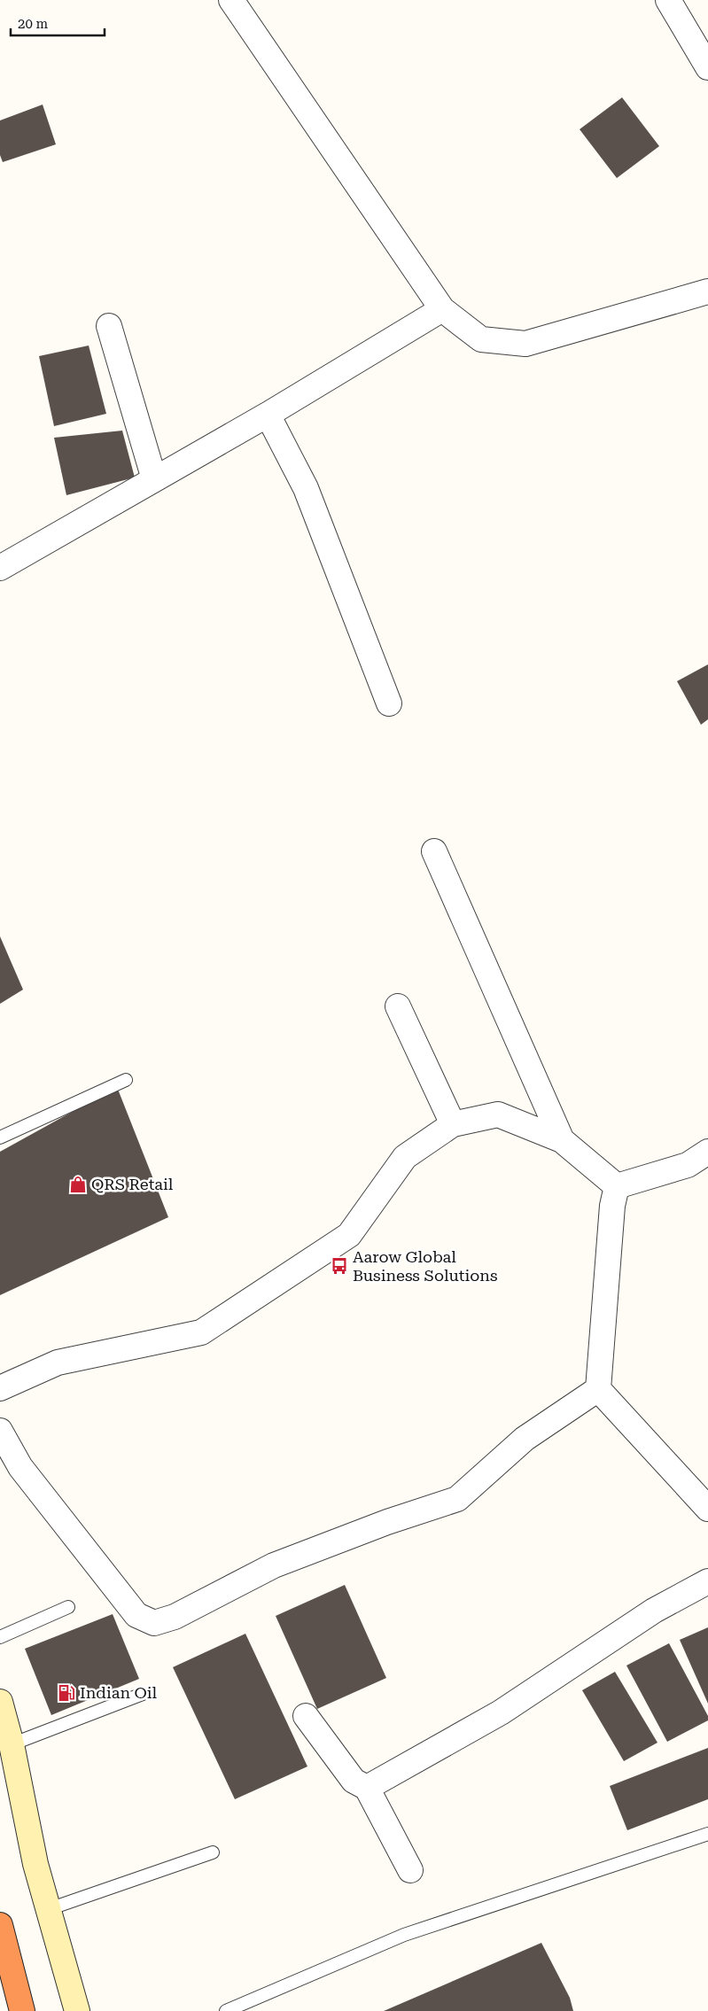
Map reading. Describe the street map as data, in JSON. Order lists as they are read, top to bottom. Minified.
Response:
{"places":{"shop":["QRS Retail"],"bus stop":["Aarow Global Business Solutions"],"fuel station":["Indian Oil"]},"scale_bar":"20 m"}
